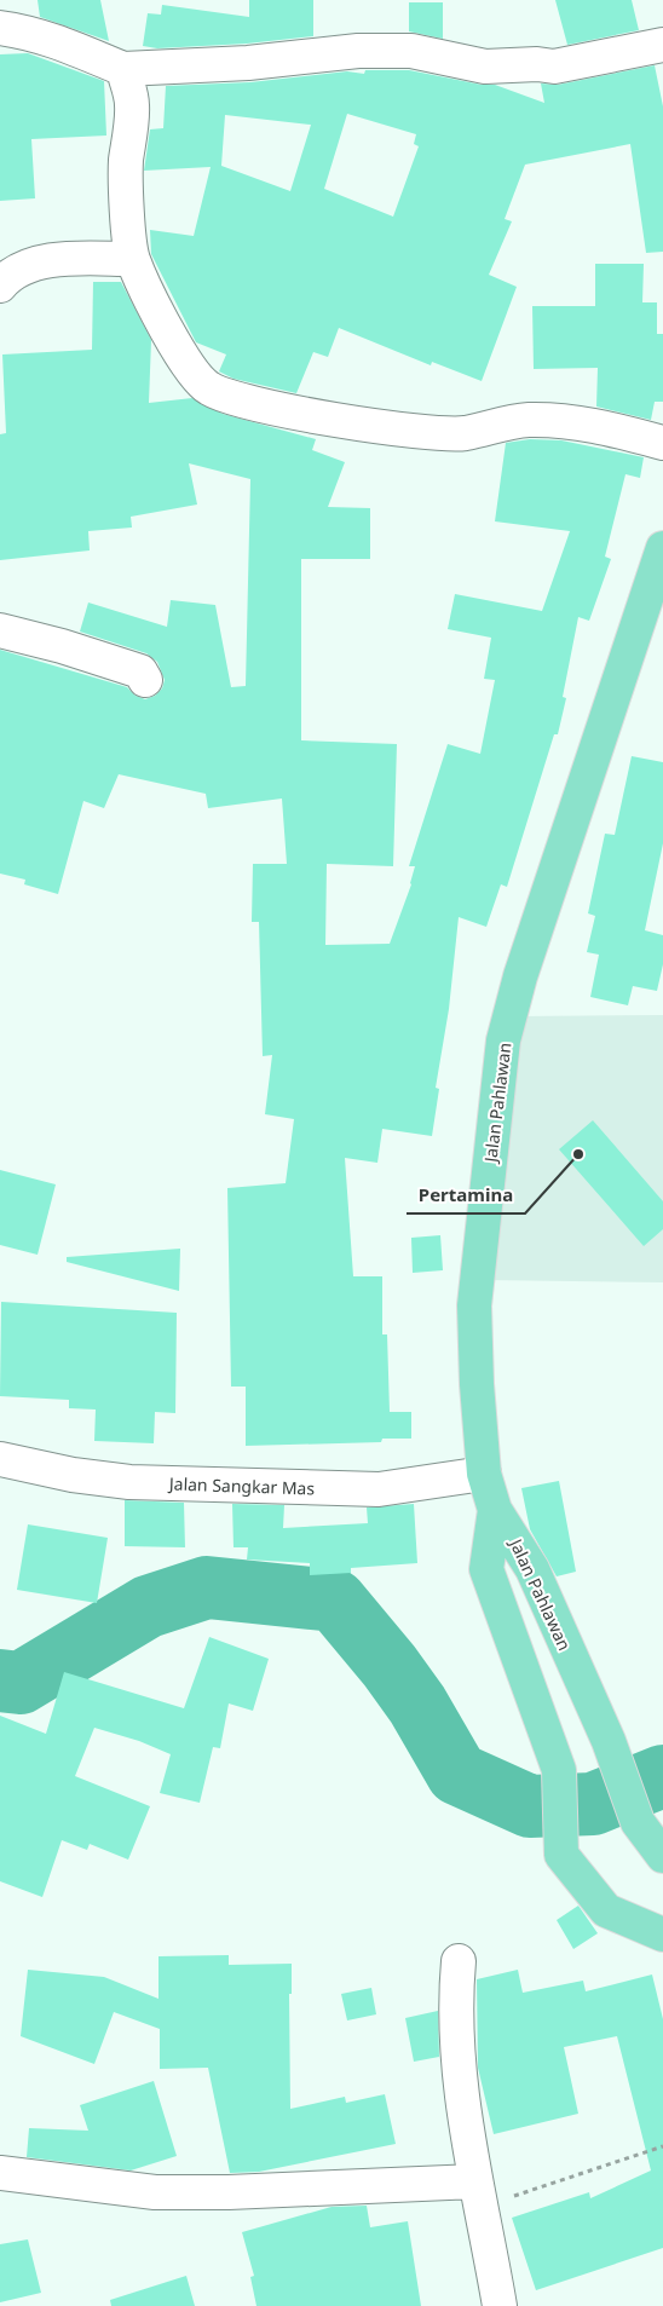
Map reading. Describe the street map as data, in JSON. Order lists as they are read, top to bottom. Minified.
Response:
{"streets":{"highway":["Jalan Pahlawan"],"street":["Jalan Sangkar Mas"]},"crossings":[["Jalan Pahlawan","Jalan Sangkar Mas"]],"places":["Pertamina"]}
